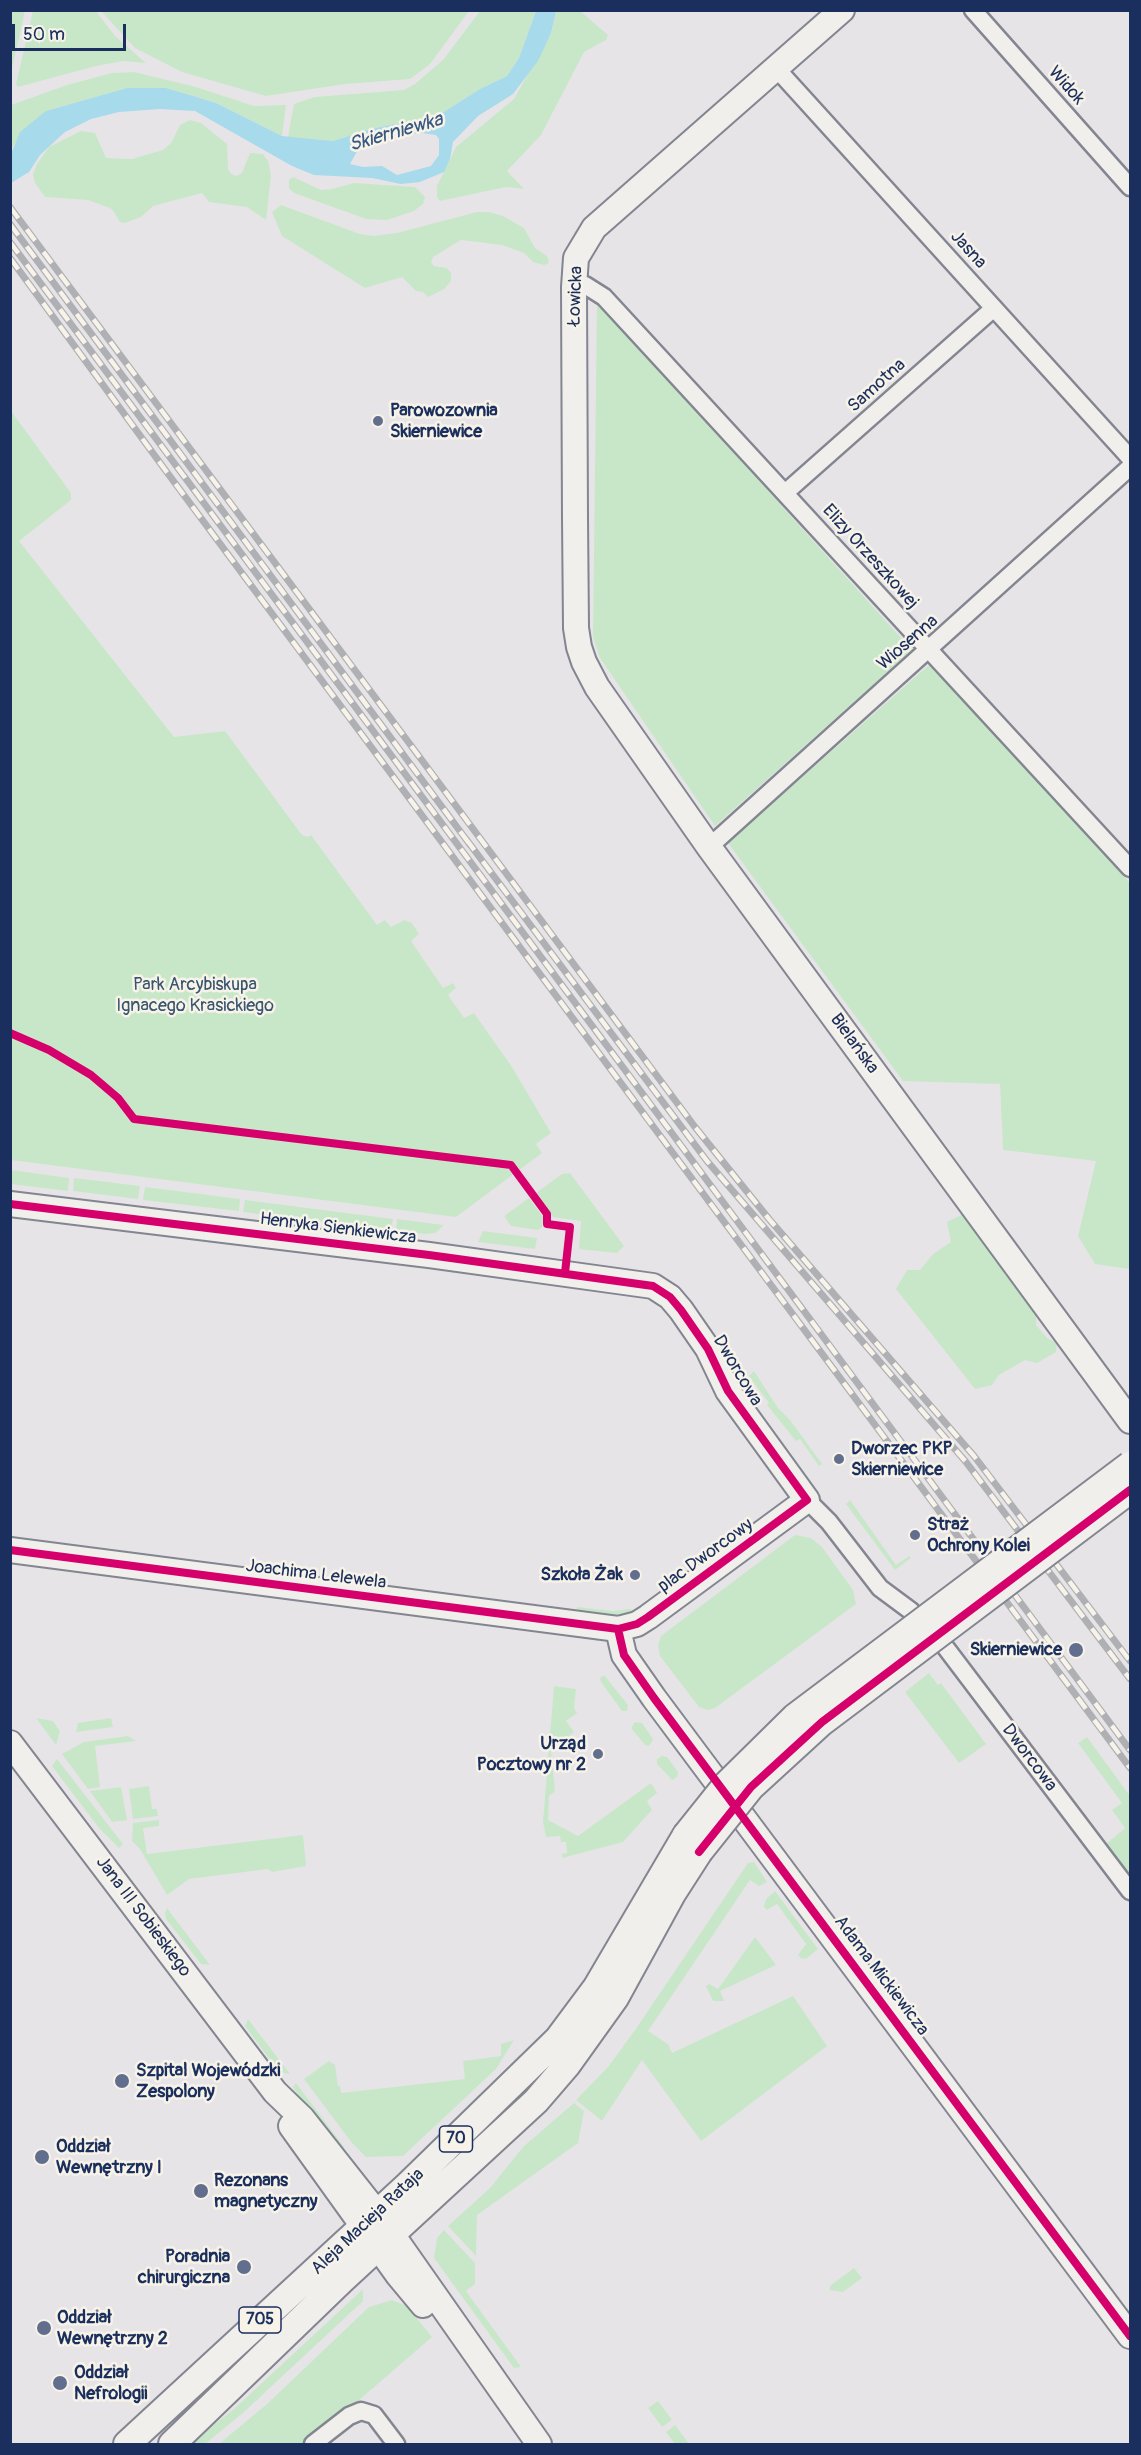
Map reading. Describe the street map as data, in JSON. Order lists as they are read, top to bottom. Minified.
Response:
{"streets":{"main road":["70","Aleja Macieja Rataja","705"],"street":["Widok","Jasna","Łowicka","Samotna","Elizy Orzeszkowej","Wiosenna","Bielańska","Henryka Sienkiewicza","Dworcowa","plac Dworcowy","Joachima Lelewela","Jana III Sobieskiego","Adama Mickiewicza"]},"crossings":[["Jasna","Łowicka"],["Jasna","Samotna"],["Łowicka","Elizy Orzeszkowej"],["Łowicka","Bielańska"],["Samotna","Elizy Orzeszkowej"],["Elizy Orzeszkowej","Wiosenna"],["Wiosenna","Bielańska"],["Henryka Sienkiewicza","Dworcowa"],["Dworcowa","plac Dworcowy"],["plac Dworcowy","Joachima Lelewela"],["plac Dworcowy","Adama Mickiewicza"],["Joachima Lelewela","Adama Mickiewicza"],["Jana III Sobieskiego","Aleja Macieja Rataja"],["70","Aleja Macieja Rataja"]],"water":["Skierniewka"],"parks":["Park Arcybiskupa Ignacego Krasickiego"],"places":["Parowozownia Skierniewice","Dworzec PKP Skierniewice","Straż Ochrony Kolei","Szkoła Żak","Skierniewice","Urząd Pocztowy nr 2","Szpital Wojewódzki Zespolony","Oddział Wewnętrzny I","Rezonans magnetyczny","Poradnia chirurgiczna","Oddział Wewnętrzny 2","Oddział Nefrologii"],"scale_bar":"50 m"}
